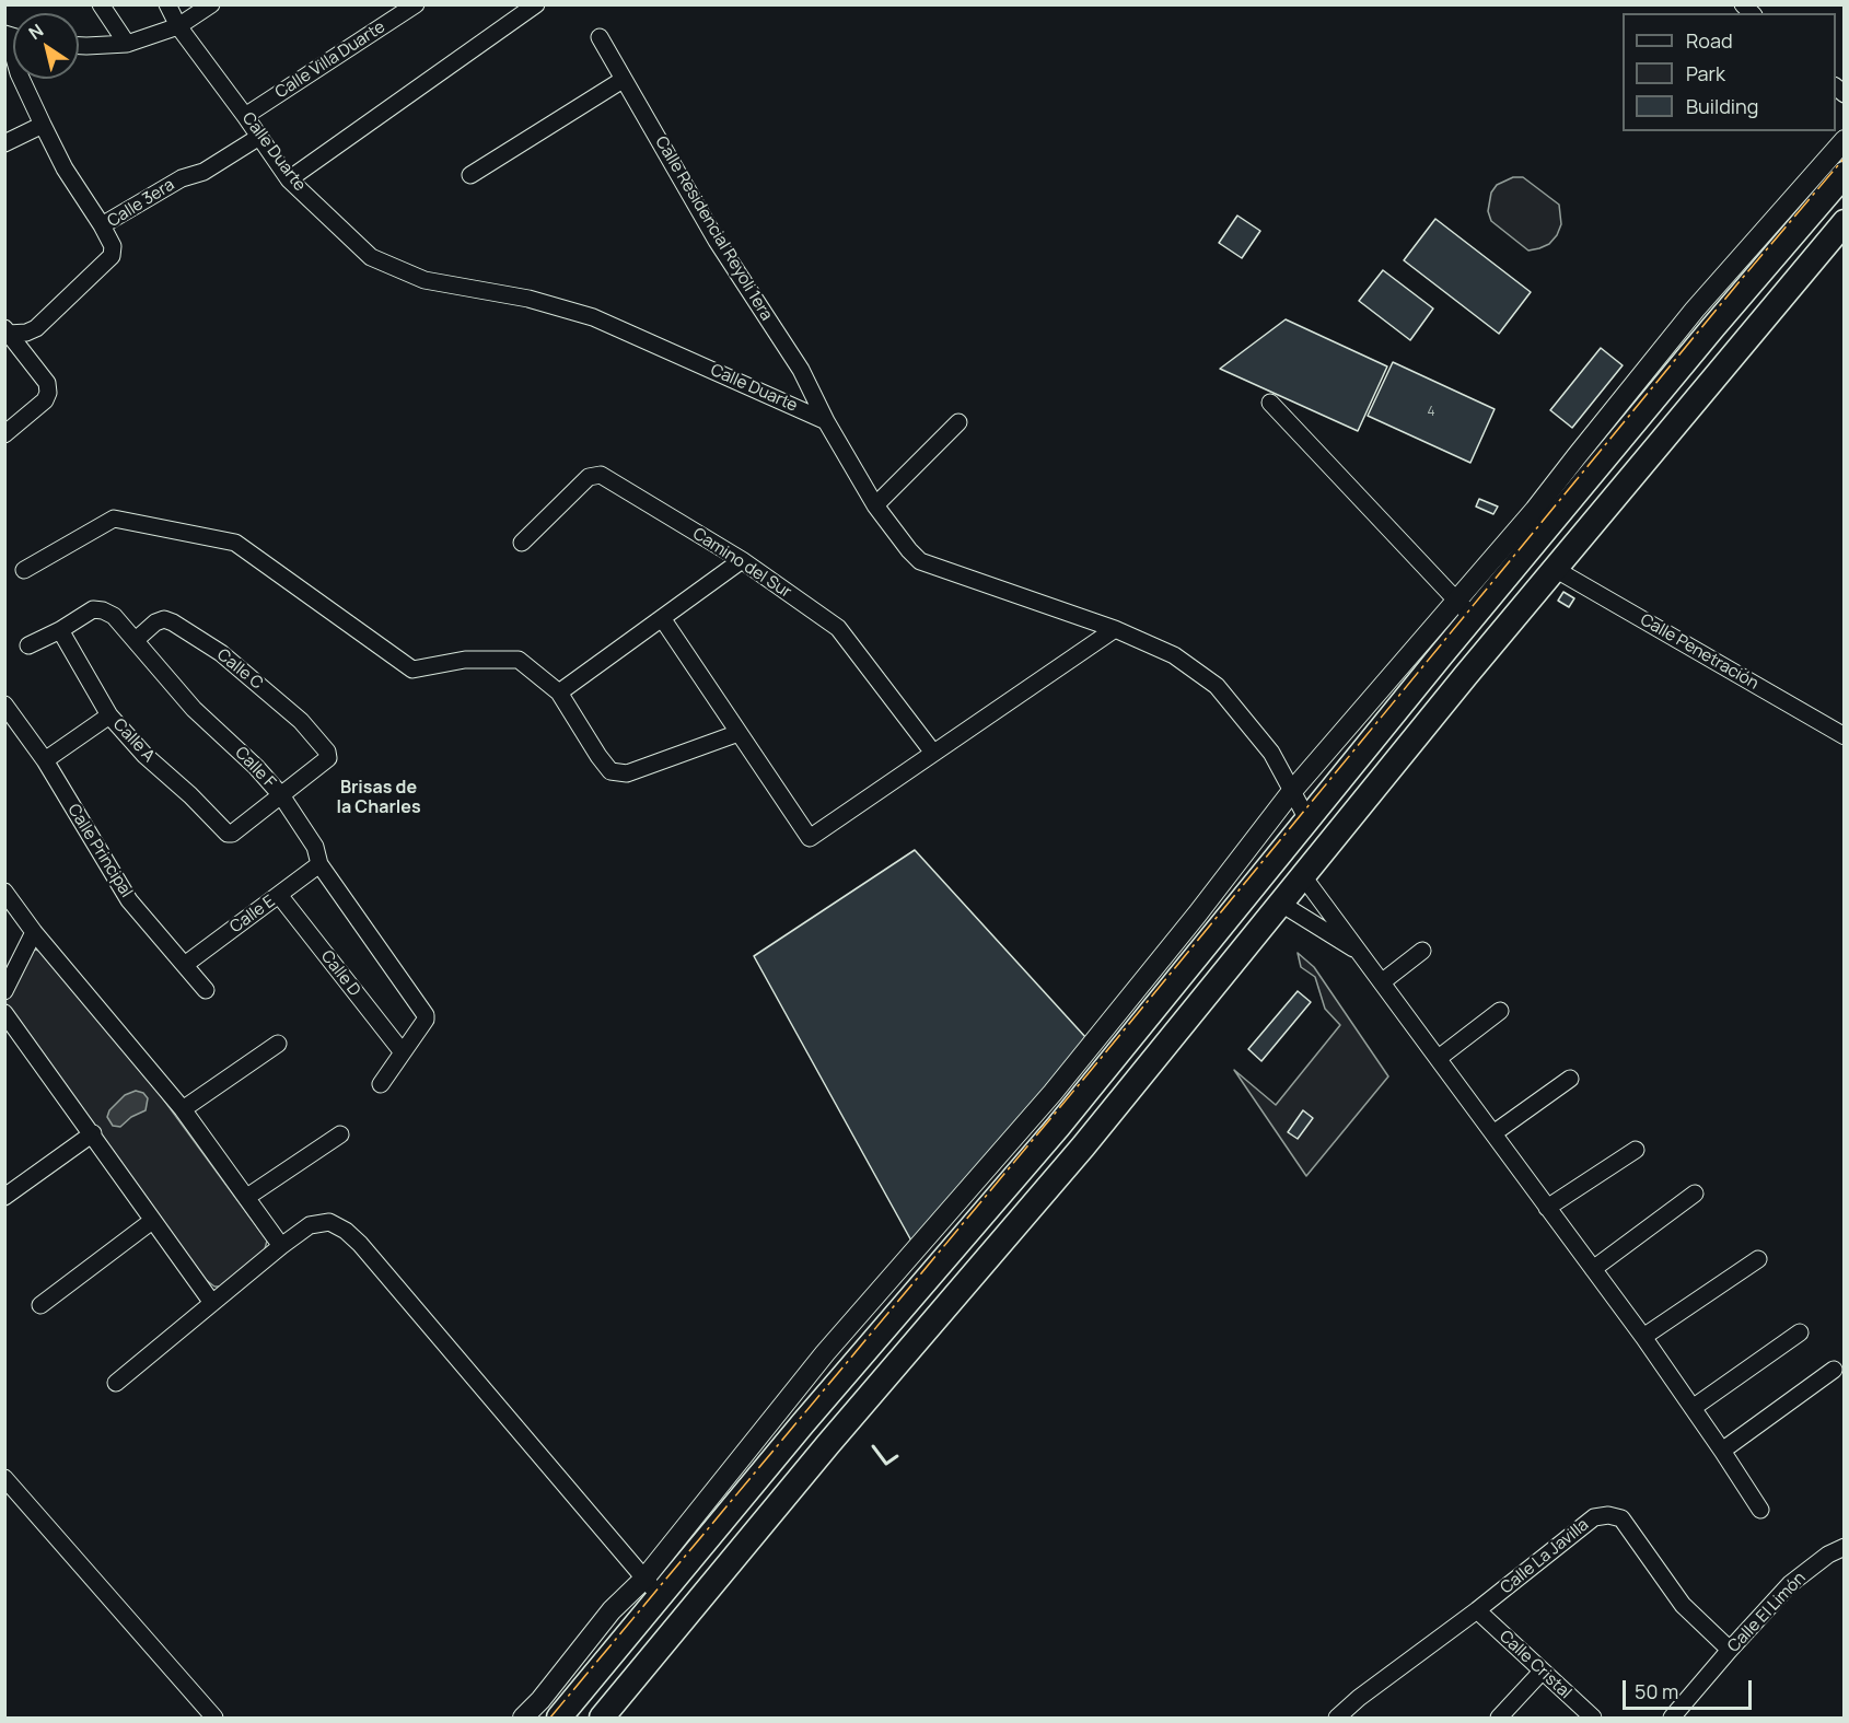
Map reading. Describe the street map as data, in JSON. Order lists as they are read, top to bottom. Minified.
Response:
{"streets":{"street":["Calle Villa Duarte","Calle Duarte","Calle 3era","Calle Residencial Reyoli 1era","Camino del Sur","Calle Penetración","Calle C","Calle A","Calle F","Calle Principal","Calle E","Calle D","Calle La Javilla","Calle El Limón","Calle Cristal"]},"crossings":[["Calle Villa Duarte","Calle Duarte"],["Calle Duarte","Calle 3era"],["Calle Duarte","Calle Residencial Reyoli 1era"],["Calle C","Calle A"],["Calle C","Calle F"],["Calle A","Calle F"],["Calle F","Calle E"],["Calle F","Calle D"],["Calle Principal","Calle E"],["Calle E","Calle D"],["Calle La Javilla","Calle El Limón"],["Calle La Javilla","Calle Cristal"]],"districts":["Brisas de la Charles"],"house_numbers":["4"],"legend":["Road","Park","Building"],"scale_bar":"50 m","north":"top left"}
